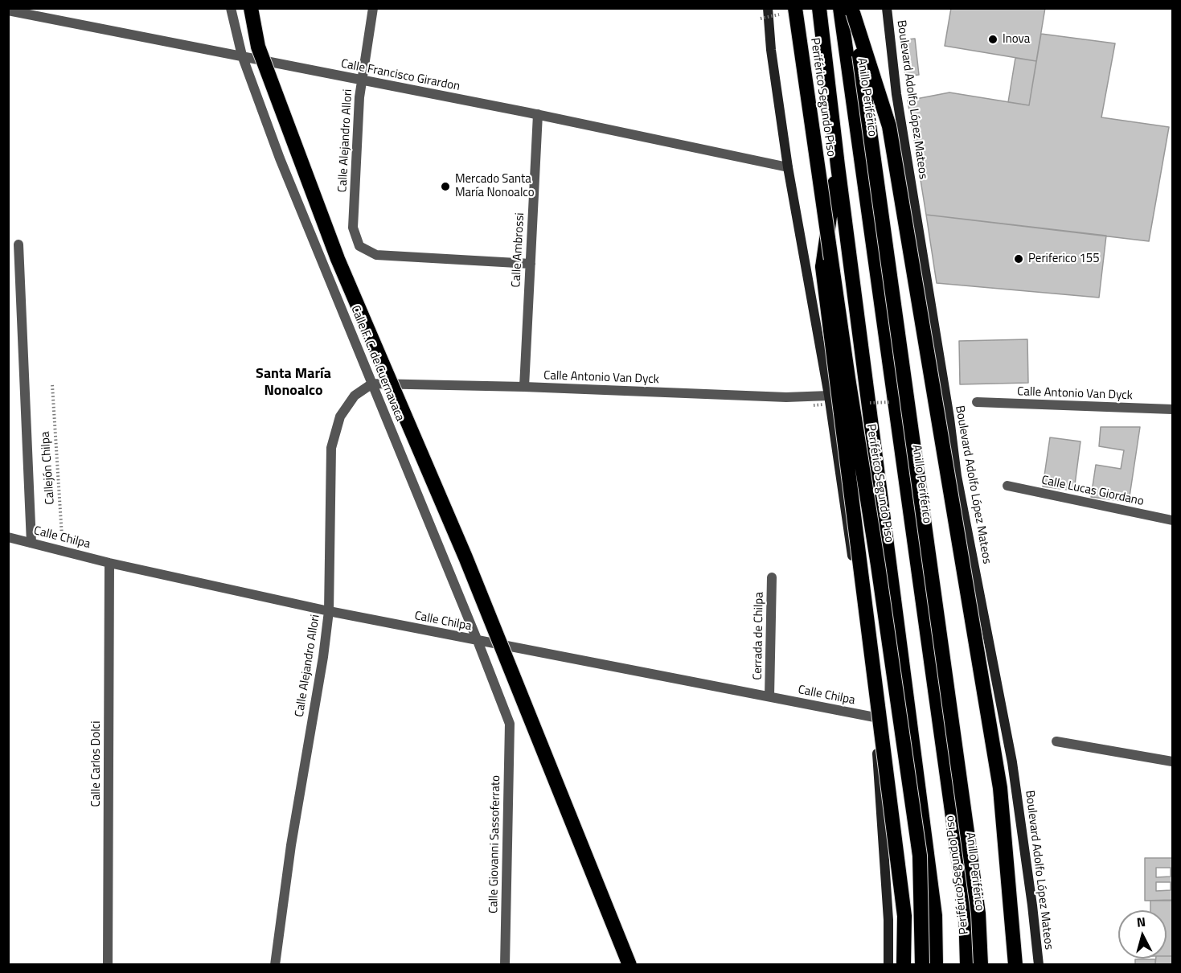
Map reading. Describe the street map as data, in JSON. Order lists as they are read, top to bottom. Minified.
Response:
{"streets":{"highway":["Periférico Segundo Piso","Anillo Periférico"],"main road":["Boulevard Adolfo López Mateos"],"street":["Calle Francisco Girardon","Calle Alejandro Allori","Calle Ambrossi","Calle F. C. de Cuernavaca","Calle Antonio Van Dyck","Calle Lucas Giordano","Calle Chilpa","Cerrada de Chilpa","Calle Carlos Dolci","Calle Giovanni Sassoferrato"],"path":["Callejón Chilpa"]},"crossings":[["Calle Francisco Girardon","Calle Alejandro Allori"],["Calle Francisco Girardon","Calle Ambrossi"],["Calle Francisco Girardon","Calle F. C. de Cuernavaca"],["Periférico Segundo Piso","Anillo Periférico"],["Calle Alejandro Allori","Calle Ambrossi"],["Calle Alejandro Allori","Calle F. C. de Cuernavaca"],["Calle Alejandro Allori","Calle Antonio Van Dyck"],["Calle Alejandro Allori","Calle Chilpa"],["Calle Ambrossi","Calle Antonio Van Dyck"],["Calle F. C. de Cuernavaca","Calle Antonio Van Dyck"],["Calle F. C. de Cuernavaca","Calle Chilpa"],["Calle F. C. de Cuernavaca","Calle Giovanni Sassoferrato"],["Callejón Chilpa","Calle Chilpa"],["Calle Chilpa","Cerrada de Chilpa"],["Calle Chilpa","Calle Carlos Dolci"]],"districts":["Santa María Nonoalco"],"places":["Inova","Mercado Santa María Nonoalco","Periferico 155"],"north":"top"}
